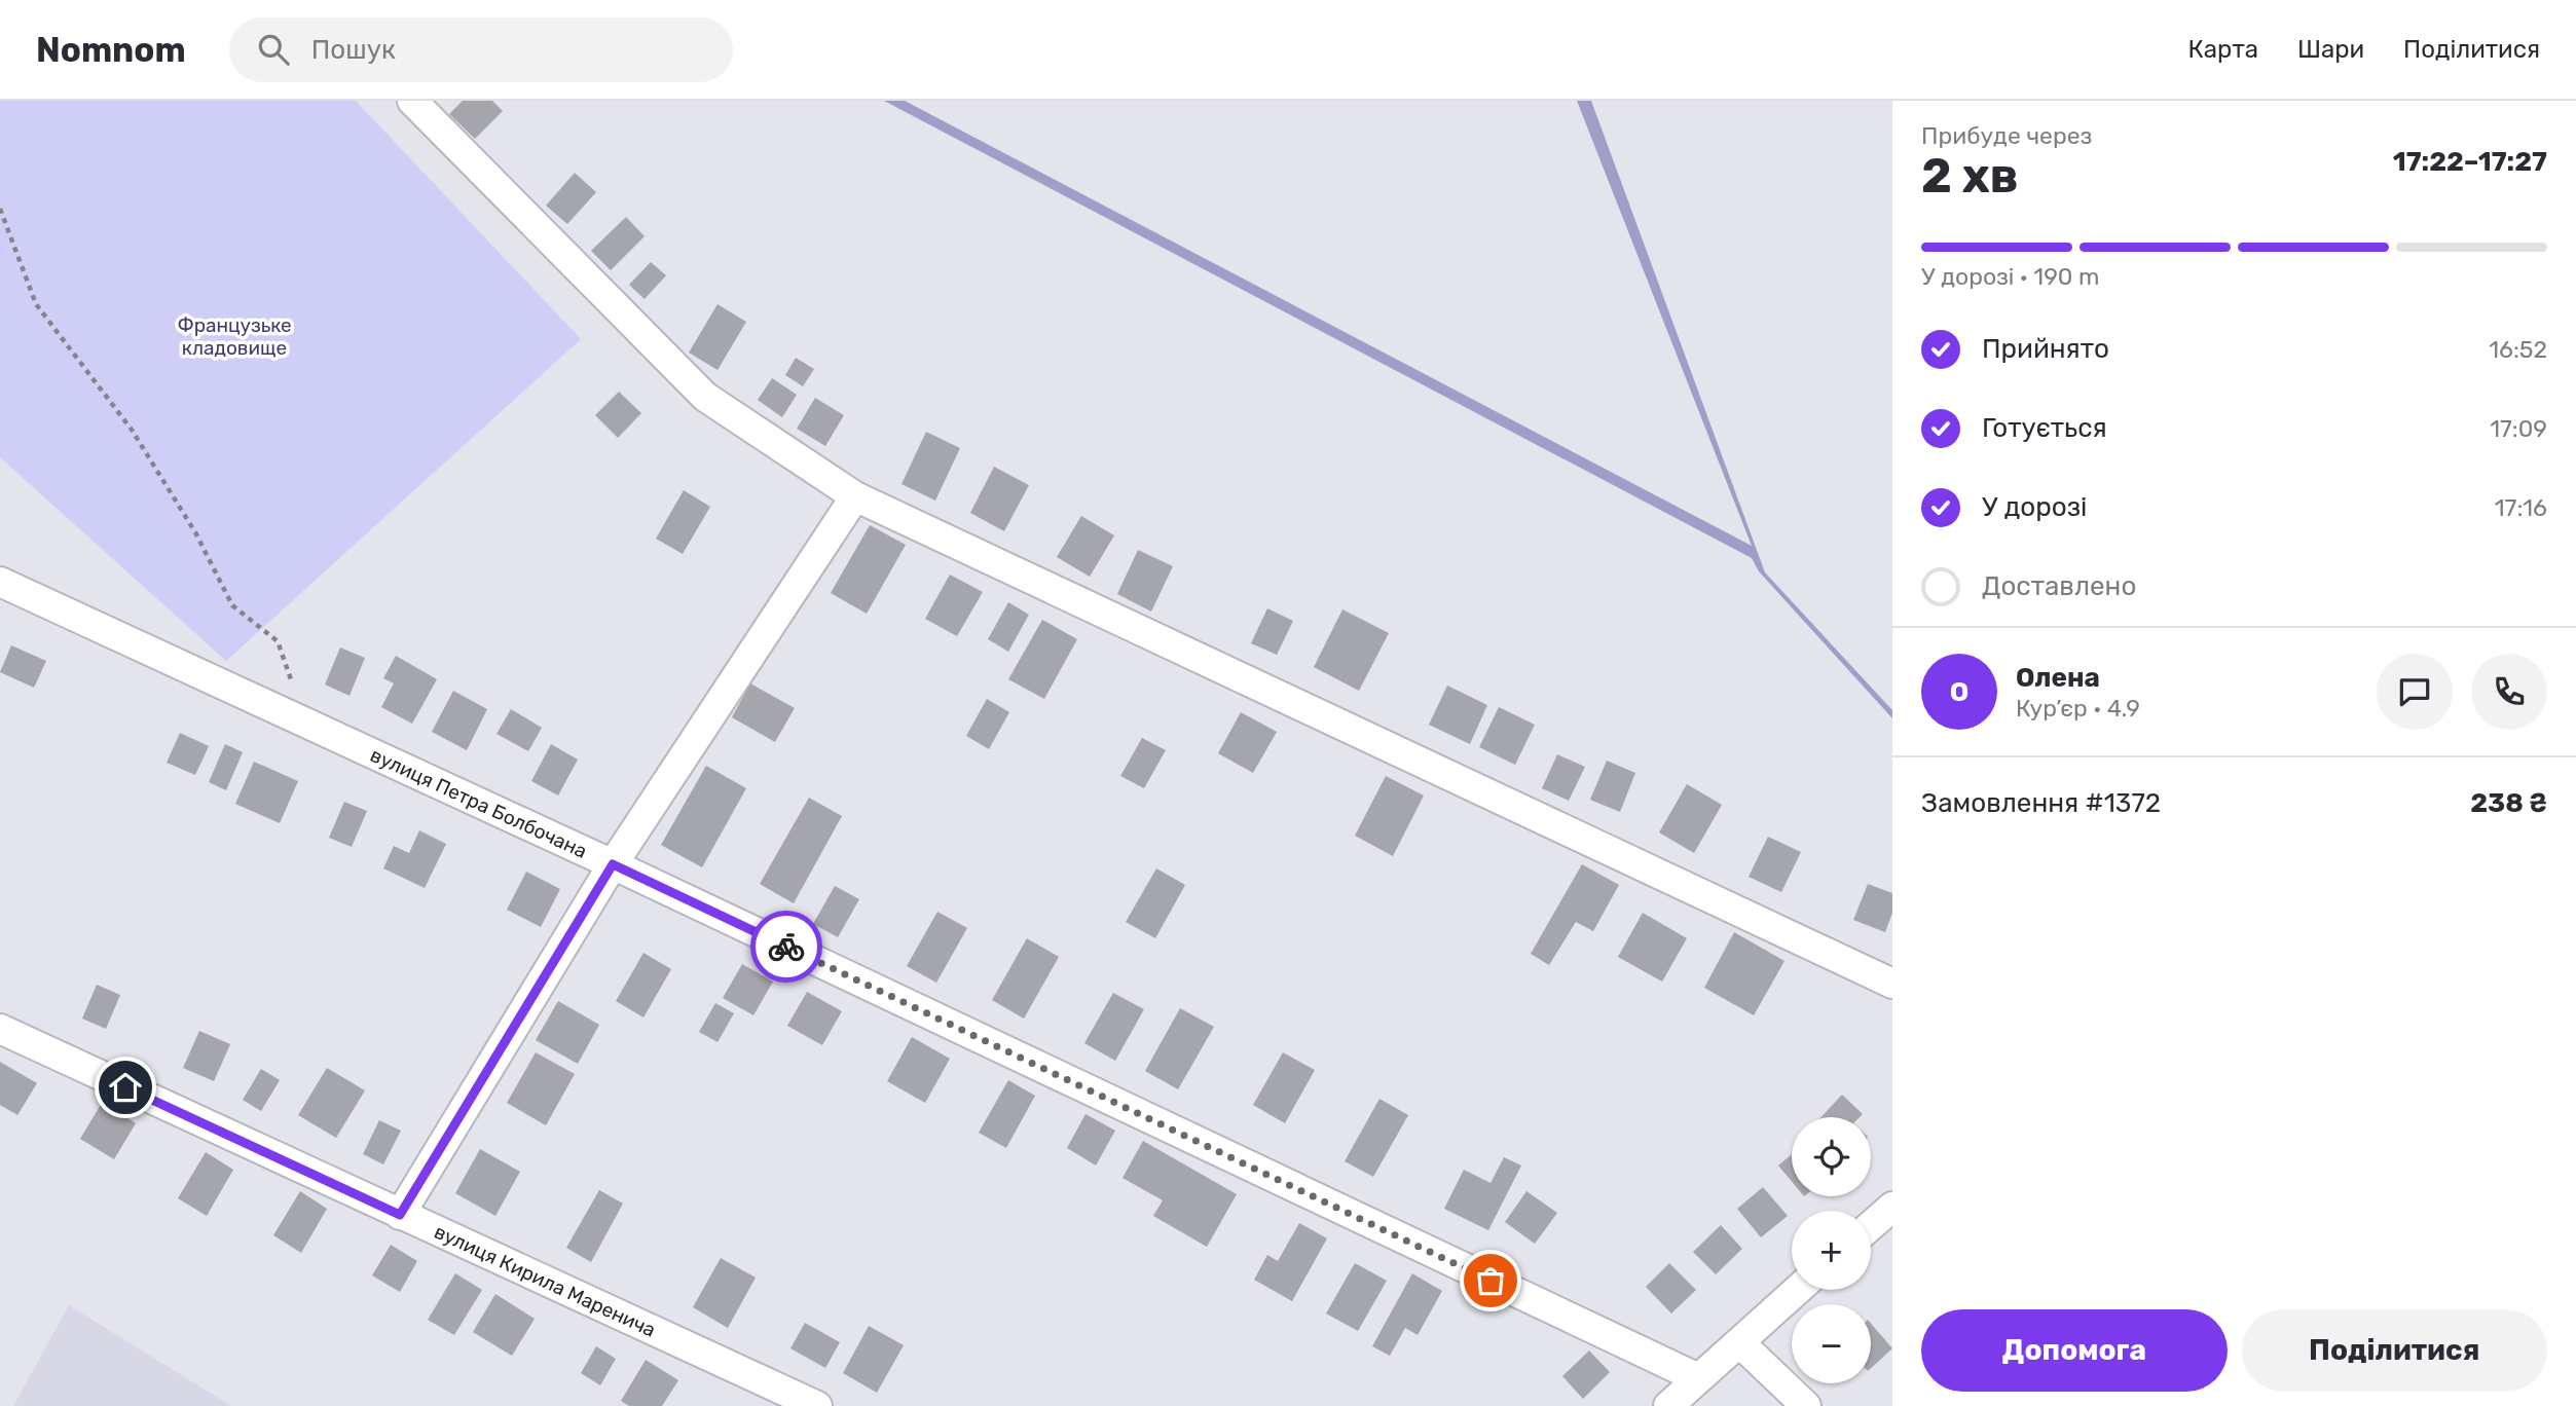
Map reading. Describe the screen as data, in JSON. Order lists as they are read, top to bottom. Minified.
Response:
{"streets":{"street":["вулиця Петра Болбочана","вулиця Кирила Маренича"]},"parks":["Французьке кладовище"],"page":{"header":"Nomnom","search":"Пошук","nav":["Карта","Шари","Поділитися"],"heading":["2 хв","Прибуде через","17:22–17:27"],"panel":["Олена","Кур’єр · 4.9","Замовлення #1372","238 ₴"],"bar":"У дорозі · 190 m","list":[["Прийнято","16:52"],["Готується","17:09"],["У дорозі","17:16"],"Доставлено"],"round":"О","map_buttons":["+","−"],"buttons":["Допомога","Поділитися"]}}
